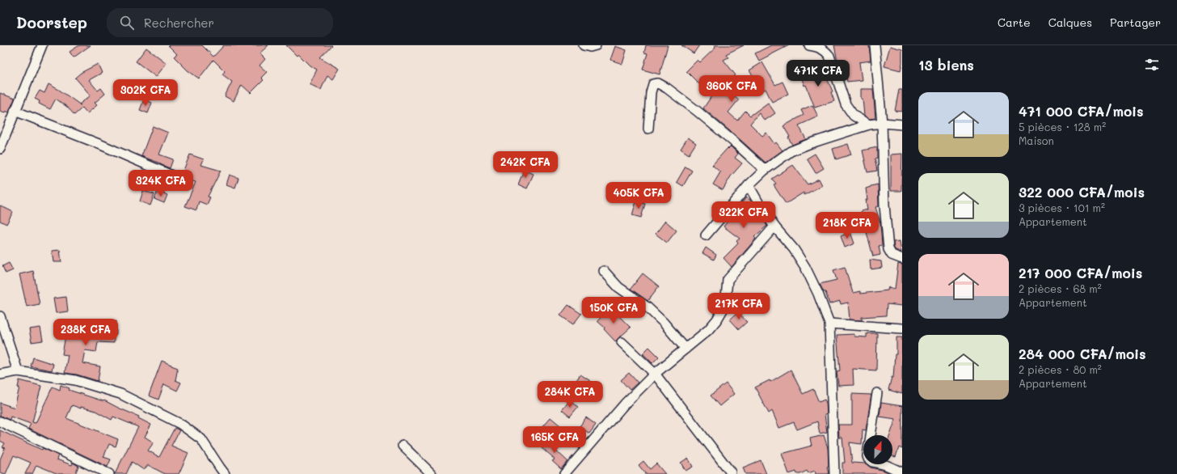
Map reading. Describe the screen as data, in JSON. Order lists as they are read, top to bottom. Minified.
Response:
{"north":"top","page":{"header":"Doorstep","search":"Rechercher","nav":["Carte","Calques","Partager"],"heading":"13 biens","price":["471K CFA","360K CFA","302K CFA","242K CFA","324K CFA","405K CFA","322K CFA","218K CFA","217K CFA","150K CFA","238K CFA","284K CFA","165K CFA"],"list":[{"name":"471 000 CFA/mois","note":"5 pièces · 128 m² · Maison"},{"name":"322 000 CFA/mois","note":"3 pièces · 101 m² · Appartement"},{"name":"217 000 CFA/mois","note":"2 pièces · 68 m² · Appartement"},{"name":"284 000 CFA/mois","note":"2 pièces · 80 m² · Appartement"}]}}
